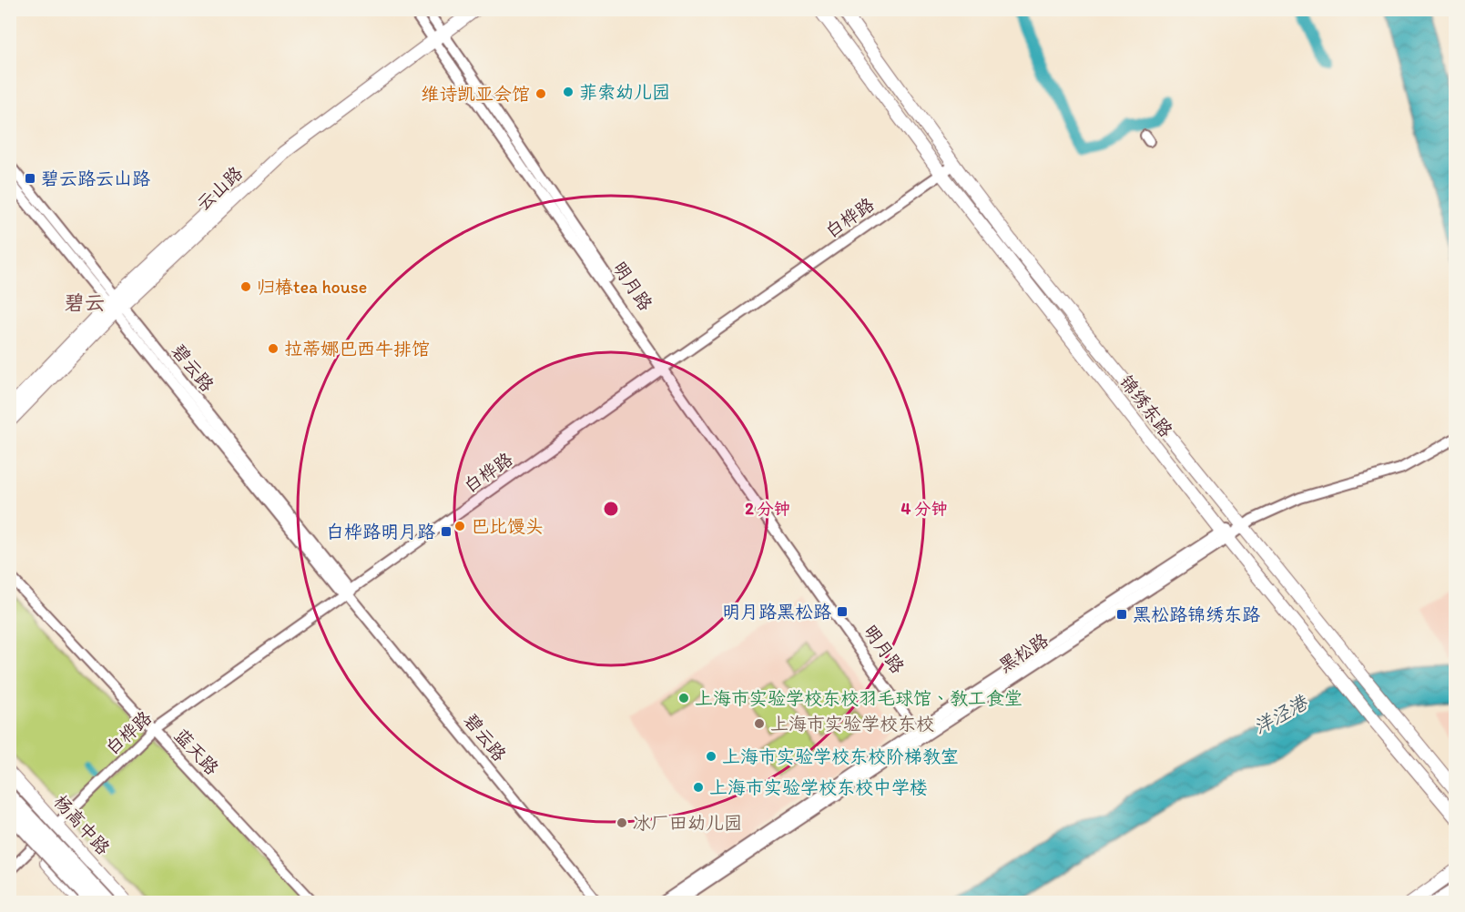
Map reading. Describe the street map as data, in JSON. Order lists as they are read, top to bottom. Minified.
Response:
{"streets":{"highway":["杨高中路"],"main road":["云山路","锦绣东路"],"street":["白桦路","明月路","碧云路","蓝天路"]},"crossings":[["云山路","明月路"],["云山路","碧云路"],["白桦路","明月路"],["白桦路","碧云路"],["白桦路","锦绣东路"],["白桦路","蓝天路"],["白桦路","杨高中路"]],"districts":["碧云"],"water":["洋泾港"],"places":{"other":["菲索幼儿园","维诗凯亚会馆","归椿tea house","拉蒂娜巴西牛排馆","巴比馒头","上海市实验学校东校羽毛球馆、教工食堂","上海市实验学校东校","上海市实验学校东校阶梯教室","上海市实验学校东校中学楼","冰厂田幼儿园"],"transit":["碧云路云山路","白桦路明月路","明月路黑松路","黑松路锦绣东路"]},"rings":["2 分钟","4 分钟"]}
